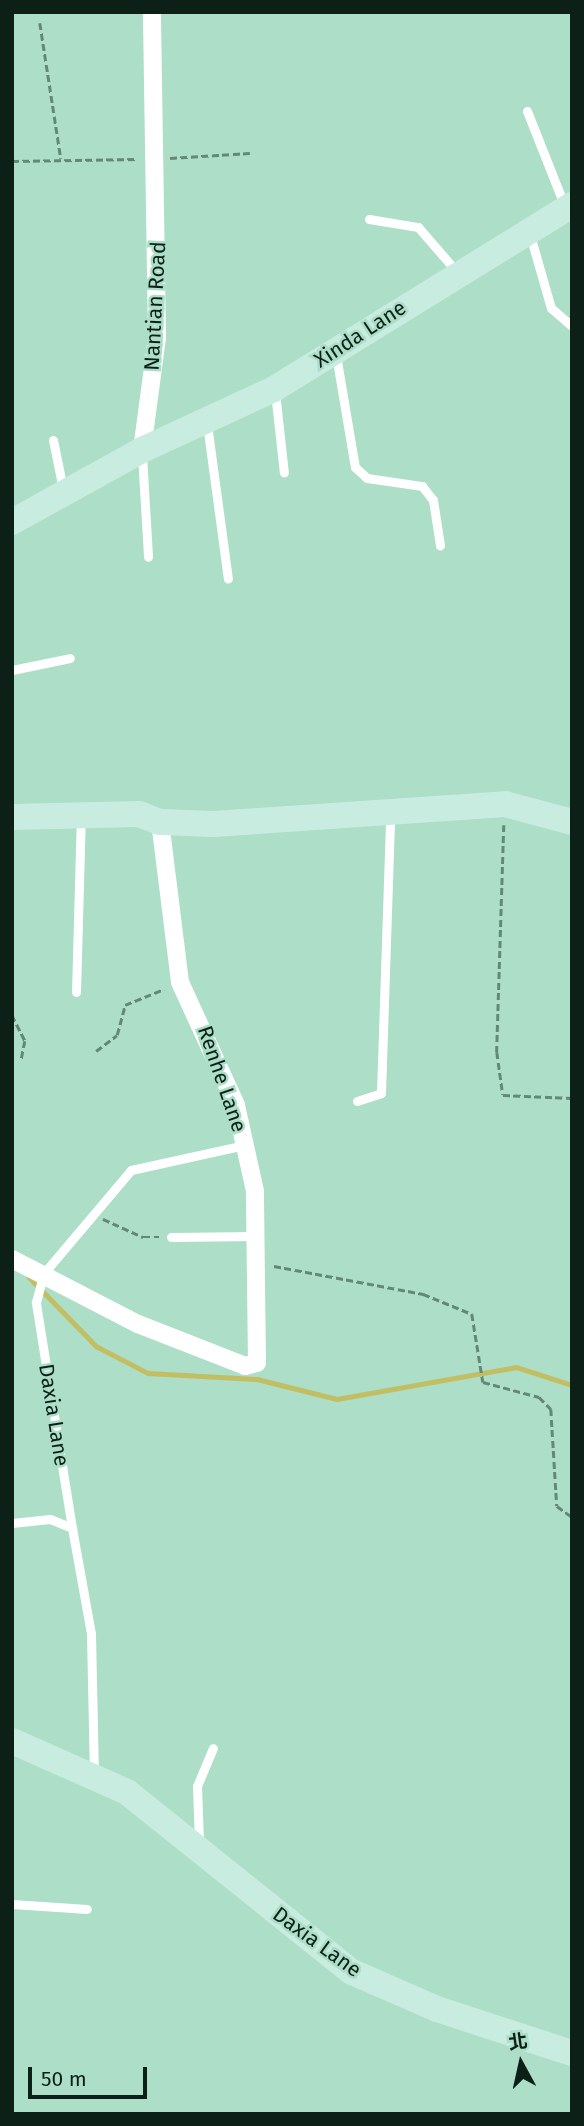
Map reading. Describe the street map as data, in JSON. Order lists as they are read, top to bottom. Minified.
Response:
{"streets":{"street":["Nantian Road","Xinda Lane","Renhe Lane","Daxia Lane"]},"crossings":[["Nantian Road","Xinda Lane"],["Renhe Lane","Daxia Lane"]],"scale_bar":"50 m","north":"top"}
